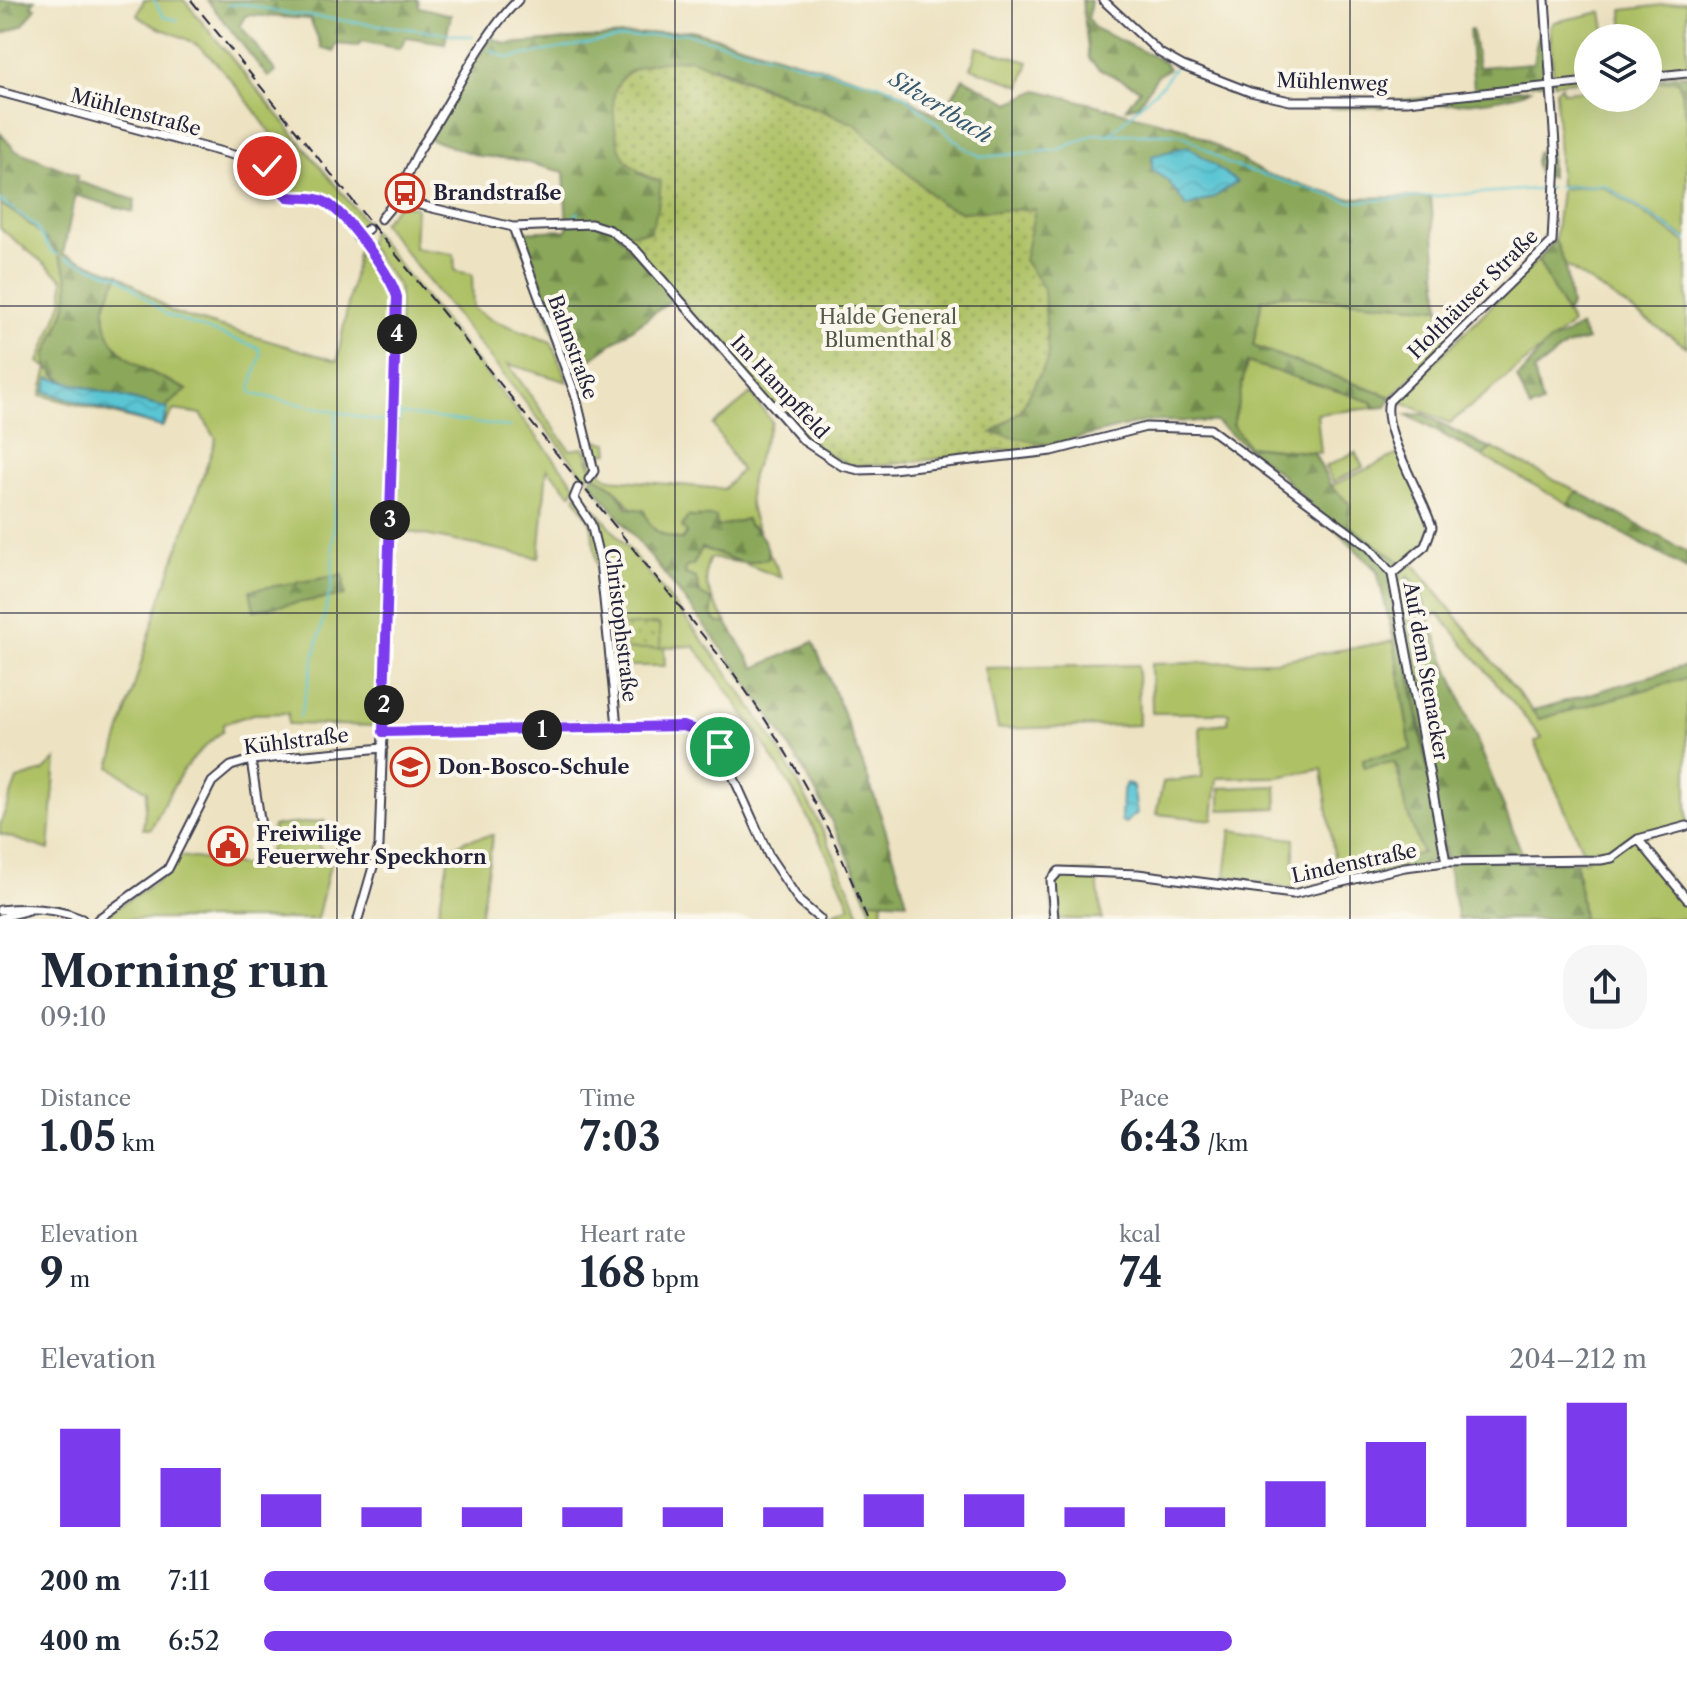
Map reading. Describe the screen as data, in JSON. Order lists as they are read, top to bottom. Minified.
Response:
{"streets":{"street":["Mühlenweg","Mühlenstraße","Holthäuser Straße","Bahnstraße","Im Hampffeld","Christophstraße","Auf dem Stenacker","Kühlstraße","Lindenstraße"]},"crossings":[["Mühlenweg","Holthäuser Straße"],["Mühlenstraße","Kühlstraße"],["Holthäuser Straße","Auf dem Stenacker"],["Bahnstraße","Im Hampffeld"],["Im Hampffeld","Auf dem Stenacker"],["Auf dem Stenacker","Lindenstraße"]],"water":["Silvertbach"],"parks":["Halde General Blumenthal 8"],"places":{"bus stop":["Brandstraße"],"school or university":["Don-Bosco-Schule"],"public building":["Freiwilige Feuerwehr Speckhorn"]},"page":{"pins":["4","3","2","1"],"heading":["Morning run","09:10"],"stats":[["Distance","1.05 km"],["Time","7:03"],["Pace","6:43 /km"],["Elevation","9 m"],["Heart rate","168 bpm"],["kcal","74"]],"chart":["Elevation","204–212 m"],"list":[{"name":"200 m","note":"7:11"},{"name":"400 m","note":"6:52"}]}}
